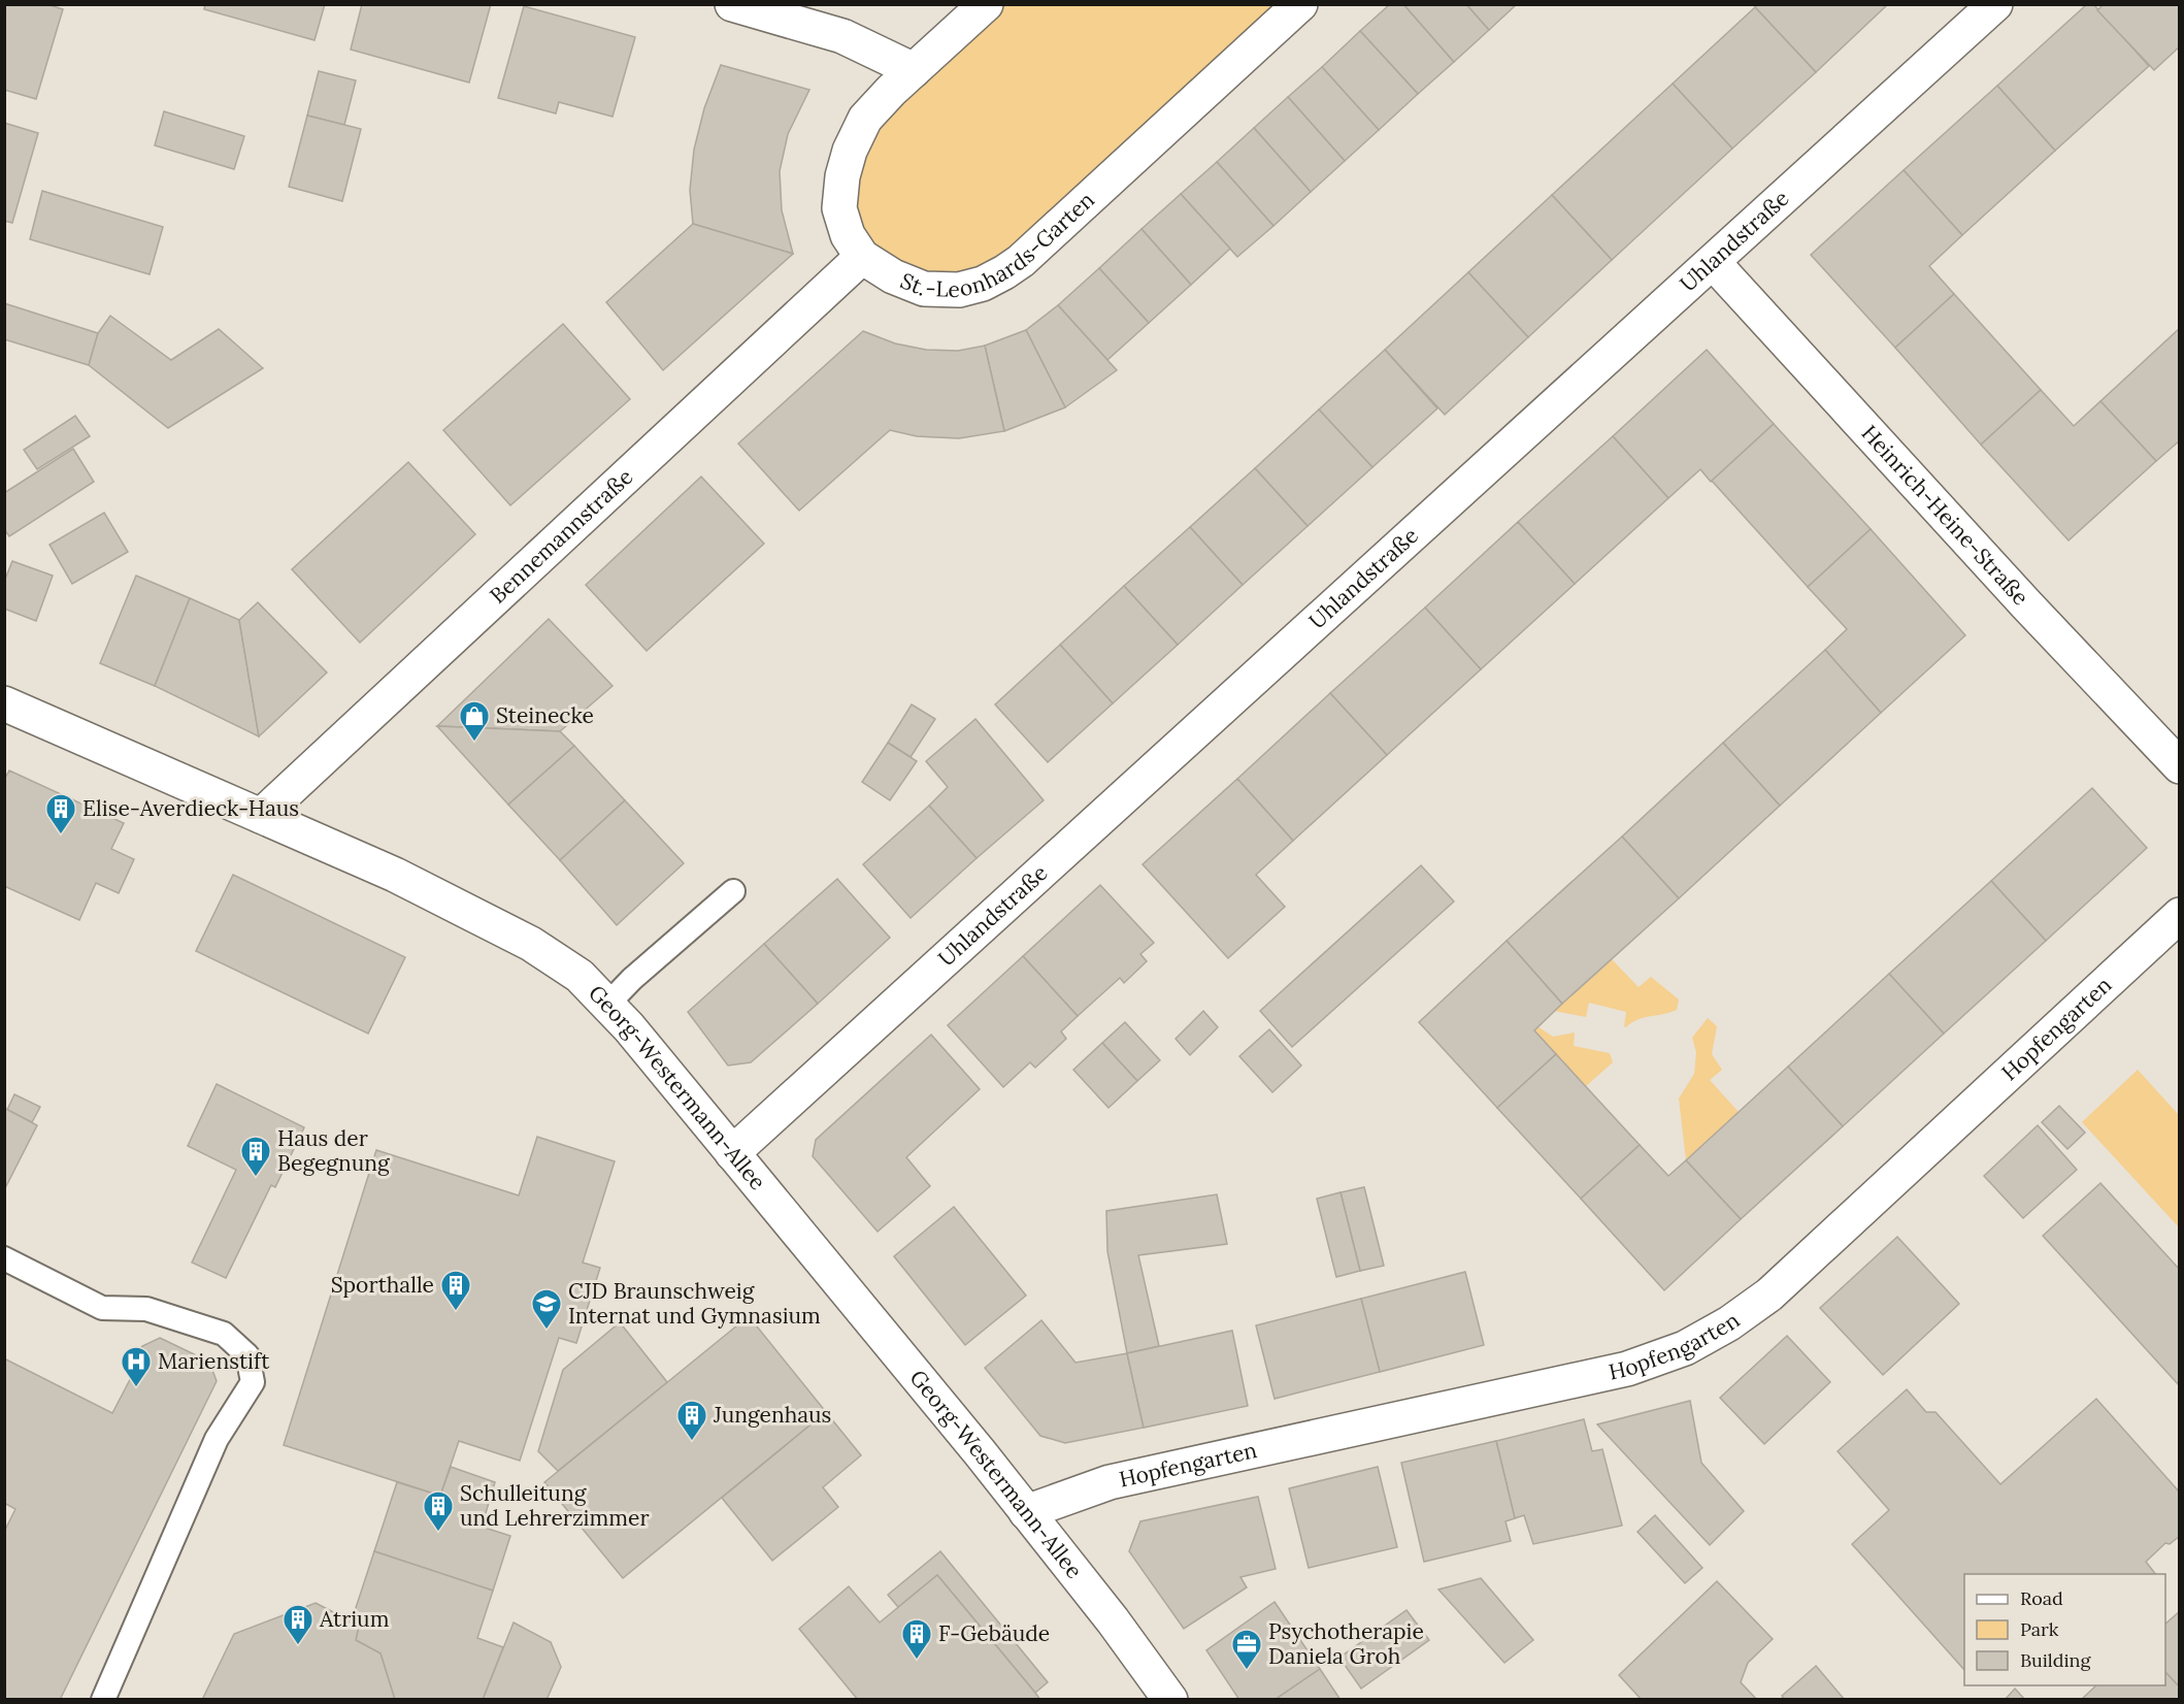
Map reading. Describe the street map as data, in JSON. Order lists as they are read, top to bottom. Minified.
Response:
{"streets":{"street":["St.-Leonhards-Garten","Uhlandstraße","Heinrich-Heine-Straße","Bennemannstraße","Hopfengarten","Georg-Westermann-Allee"]},"crossings":[["St.-Leonhards-Garten","Bennemannstraße"],["Uhlandstraße","Heinrich-Heine-Straße"],["Uhlandstraße","Georg-Westermann-Allee"],["Bennemannstraße","Georg-Westermann-Allee"],["Hopfengarten","Georg-Westermann-Allee"]],"places":{"shop":["Steinecke"],"building":["Elise-Averdieck-Haus","Haus der Begegnung","Sporthalle","Jungenhaus","Schulleitung und Lehrerzimmer","Atrium","F-Gebäude"],"school or university":["CJD Braunschweig Internat und Gymnasium"],"hospital":["Marienstift"],"office":["Psychotherapie Daniela Groh"]},"legend":["Road","Park","Building"]}
